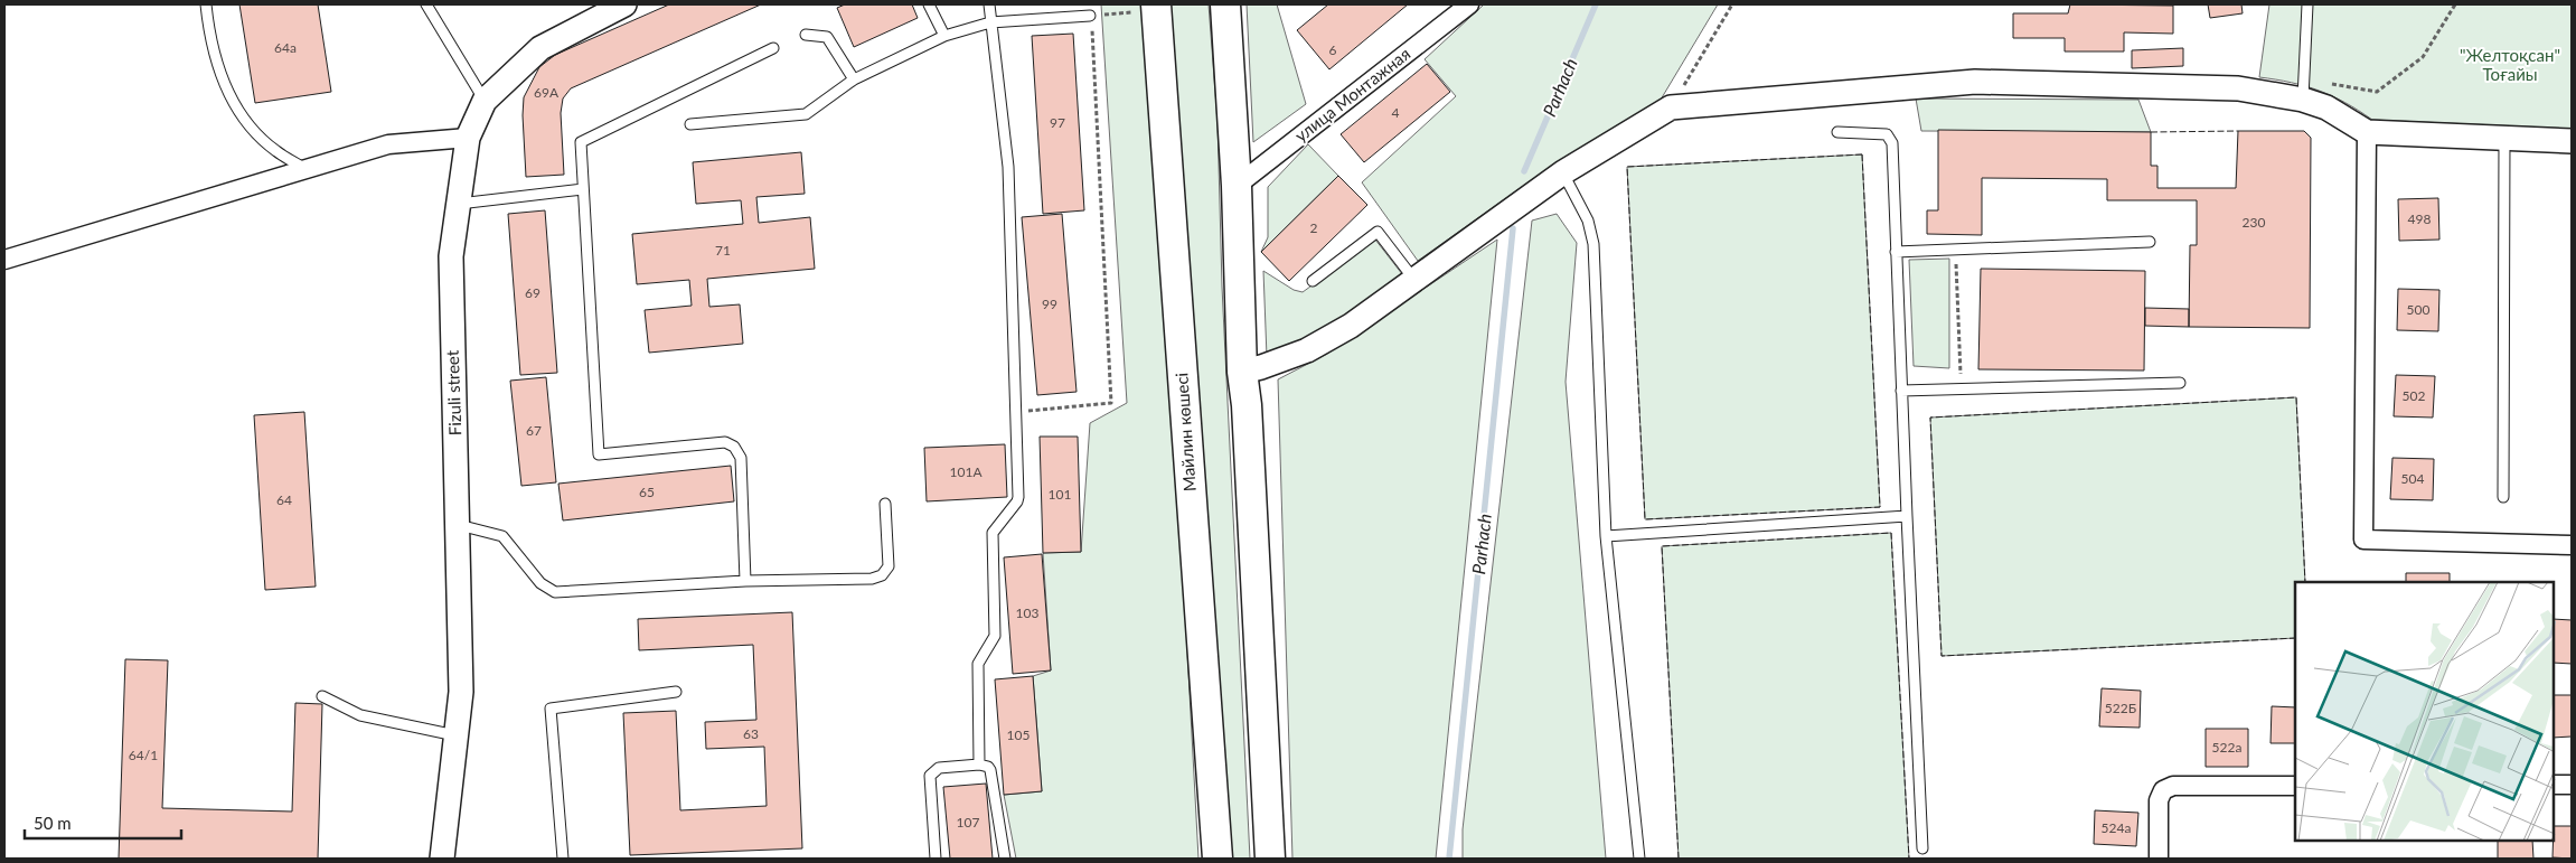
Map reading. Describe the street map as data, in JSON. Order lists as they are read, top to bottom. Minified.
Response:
{"streets":{"main road":["Майлин көшесі"],"street":["улица Монтажная","Fizuli street"]},"water":["Parhach"],"parks":["\"Желтоқсан\" Тоғайы"],"house_numbers":["64а","6","69А","4","97","498","230","2","71","69","99","500","502","67","101А","504","65","101","64","103","522Б","63","105","522а","64/1","107","524а"],"scale_bar":"50 m"}
